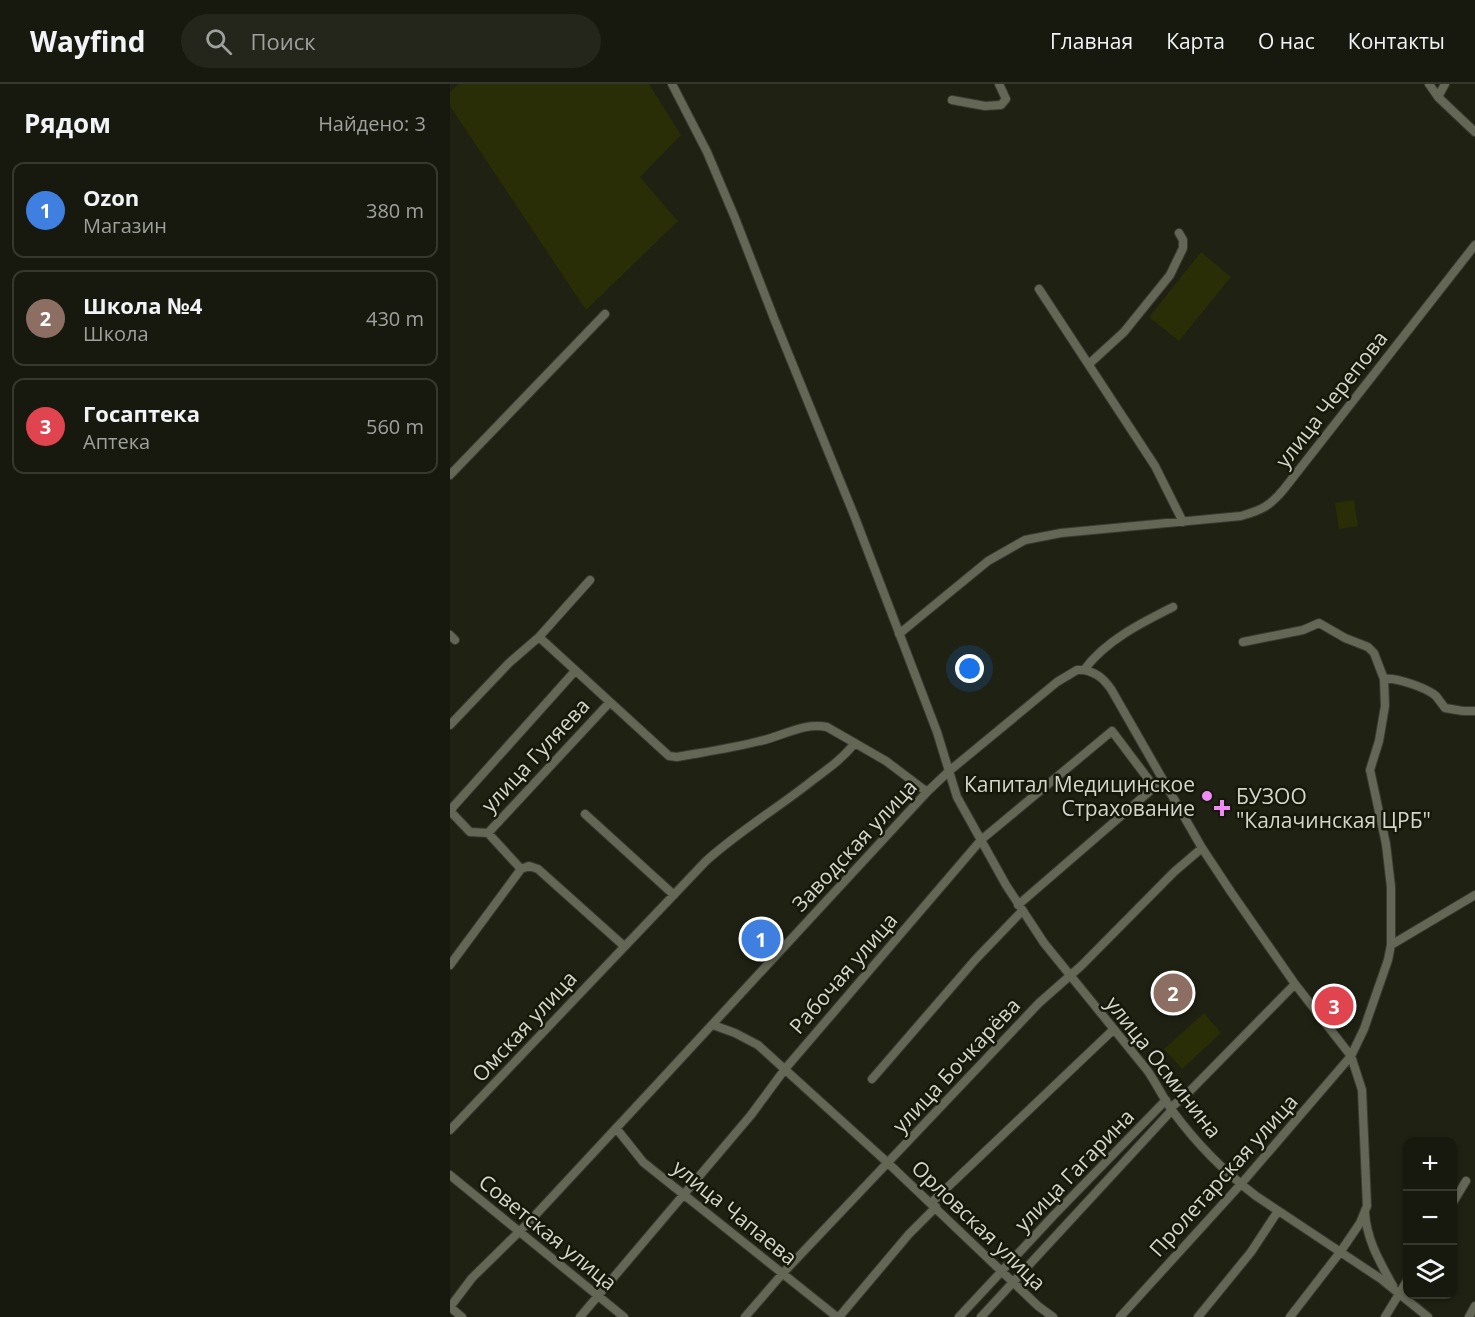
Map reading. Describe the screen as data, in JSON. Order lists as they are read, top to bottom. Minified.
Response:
{"streets":{"street":["улица Черепова","улица Гуляева","Заводская улица","Рабочая улица","Омская улица","улица Бочкарёва","улица Осминина","улица Гагарина","Пролетарская улица","улица Чапаева","Орловская улица","Советская улица"]},"crossings":[["улица Черепова","улица Осминина"],["Заводская улица","улица Осминина"],["Заводская улица","улица Чапаева"],["Заводская улица","Орловская улица"],["Заводская улица","Советская улица"],["Рабочая улица","улица Осминина"],["Рабочая улица","улица Чапаева"],["Рабочая улица","Орловская улица"],["Рабочая улица","Советская улица"],["улица Бочкарёва","улица Осминина"],["улица Бочкарёва","улица Чапаева"],["улица Бочкарёва","Орловская улица"],["улица Осминина","улица Гагарина"],["улица Осминина","Пролетарская улица"],["улица Гагарина","Орловская улица"]],"places":{"other":["Капитал Медицинское Страхование"],"health":["БУЗОО \"Калачинская ЦРБ\""]},"page":{"header":"Wayfind","search":"Поиск","nav":["Главная","Карта","О нас","Контакты"],"heading":["Рядом","Найдено: 3"],"list":[{"mark":"1","name":"Ozon","note":"Магазин","value":"380 m"},{"mark":"2","name":"Школа №4","note":"Школа","value":"430 m"},{"mark":"3","name":"Госаптека","note":"Аптека","value":"560 m"}],"pins":["1","2","3"],"map_buttons":["+","−"]}}
